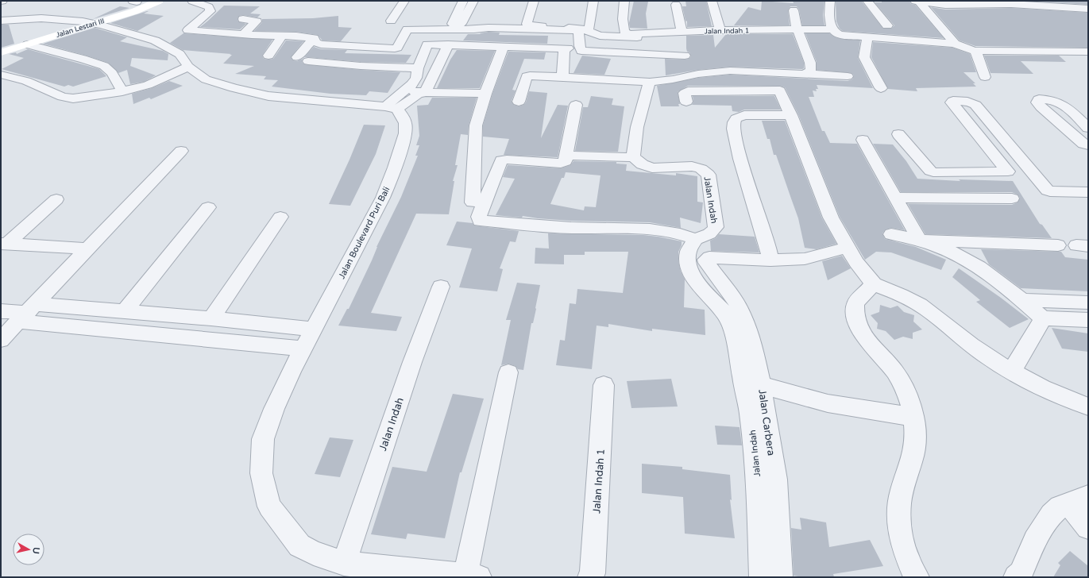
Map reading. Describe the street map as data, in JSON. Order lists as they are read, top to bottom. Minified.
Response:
{"streets":{"street":["Jalan Lestari III","Jalan Indah 1","Jalan Indah","Jalan Boulevard Puri Bali","Jalan Carbera"]},"crossings":[["Jalan Indah","Jalan Boulevard Puri Bali"]],"north":"right"}
